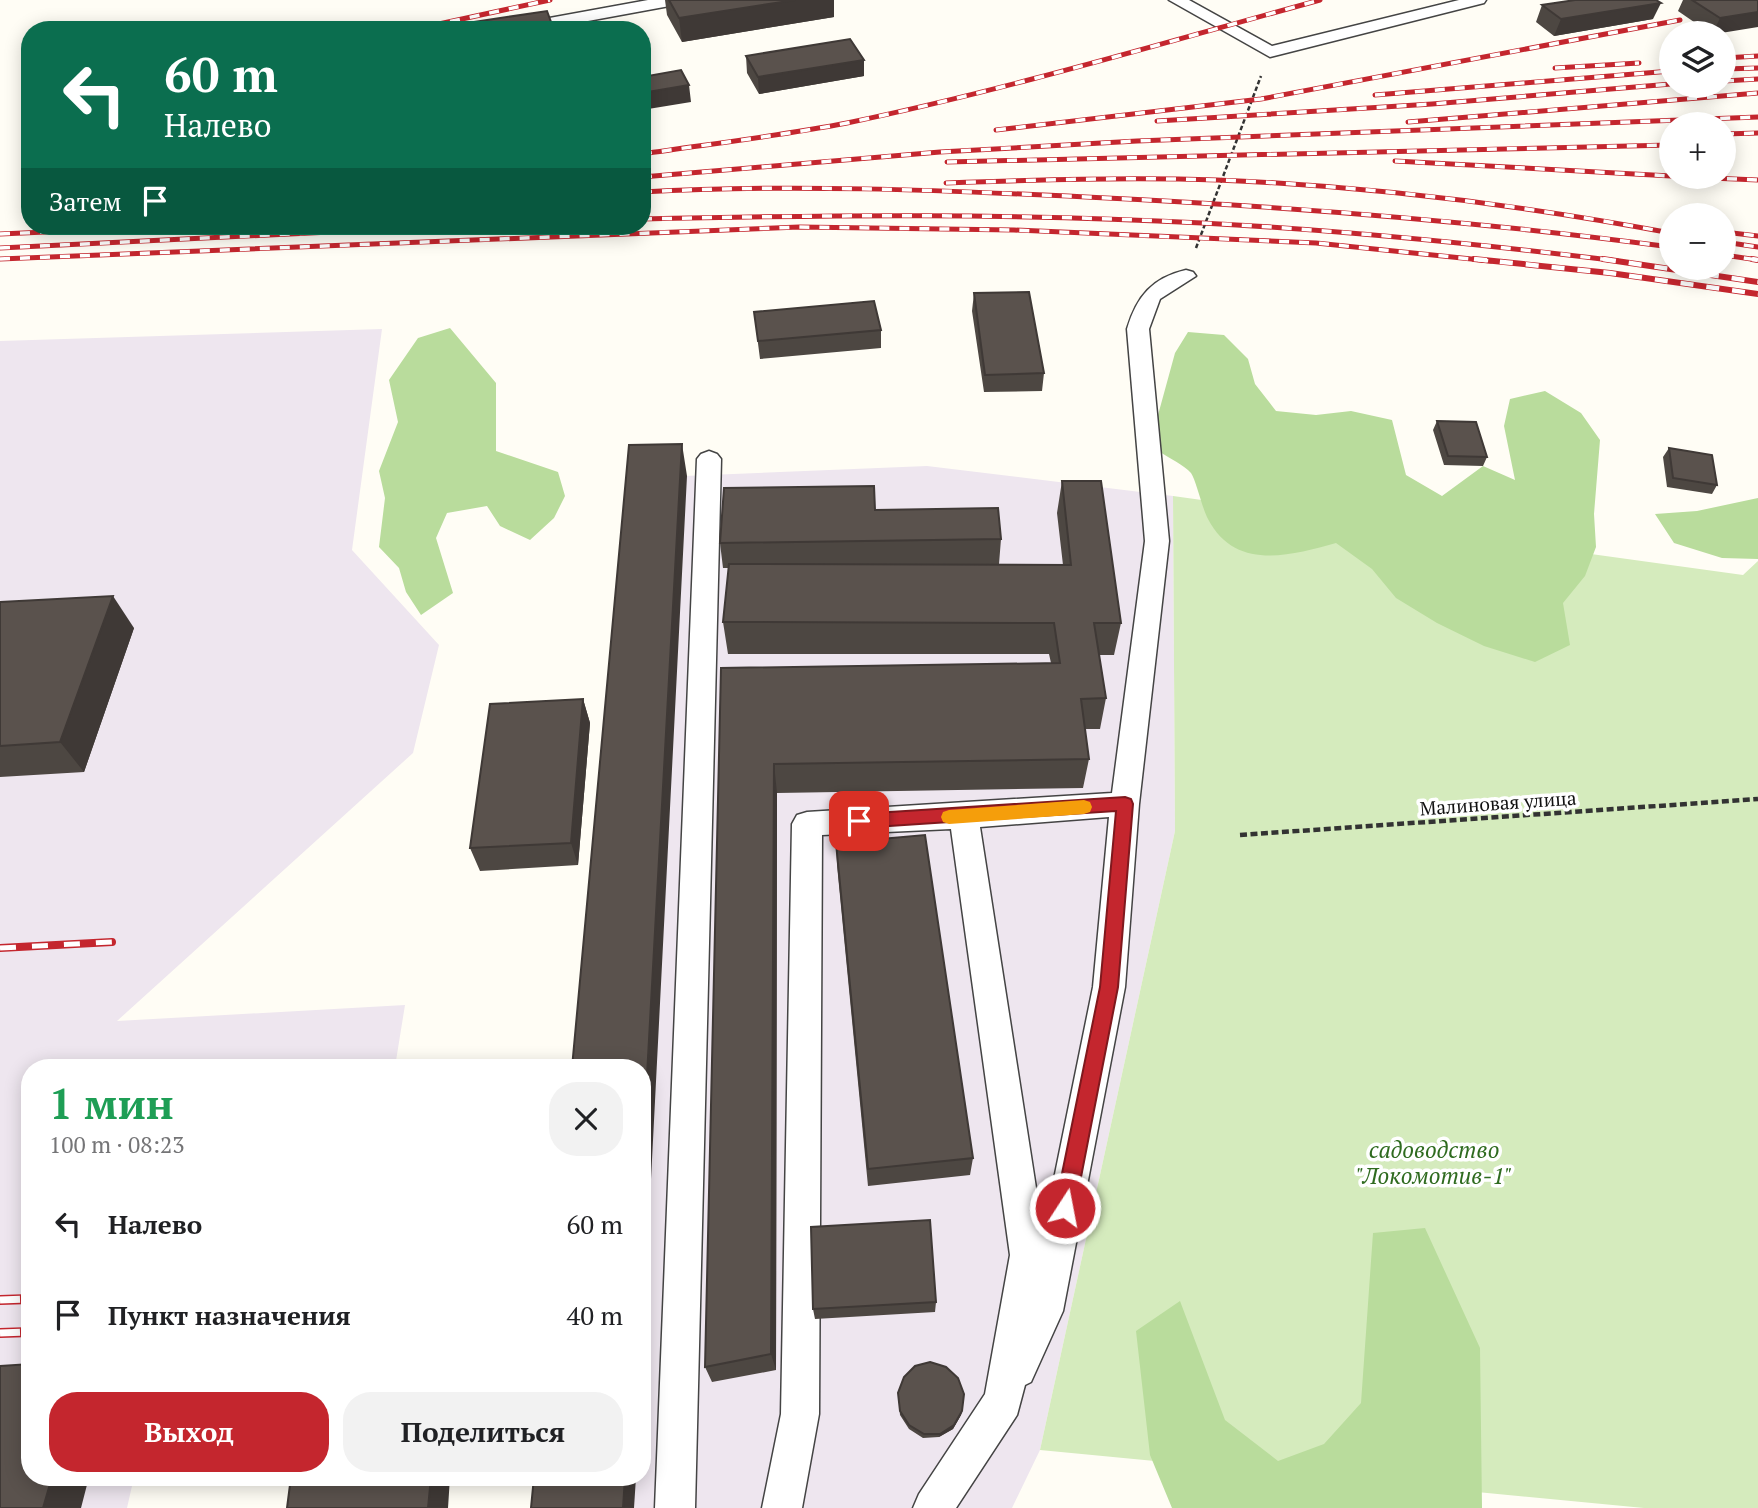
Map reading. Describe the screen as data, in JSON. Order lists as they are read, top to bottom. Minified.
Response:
{"streets":{"path":["Малиновая улица"]},"parks":["садоводство \"Локомотив-1\""],"page":{"map_buttons":["+","−"],"turn":["60 m","Налево"],"then":"Затем","heading":["1 мин","100 m · 08:23"],"list":[{"name":"Налево","value":"60 m"},{"name":"Пункт назначения","value":"40 m"}],"buttons":["Выход","Поделиться"]}}
